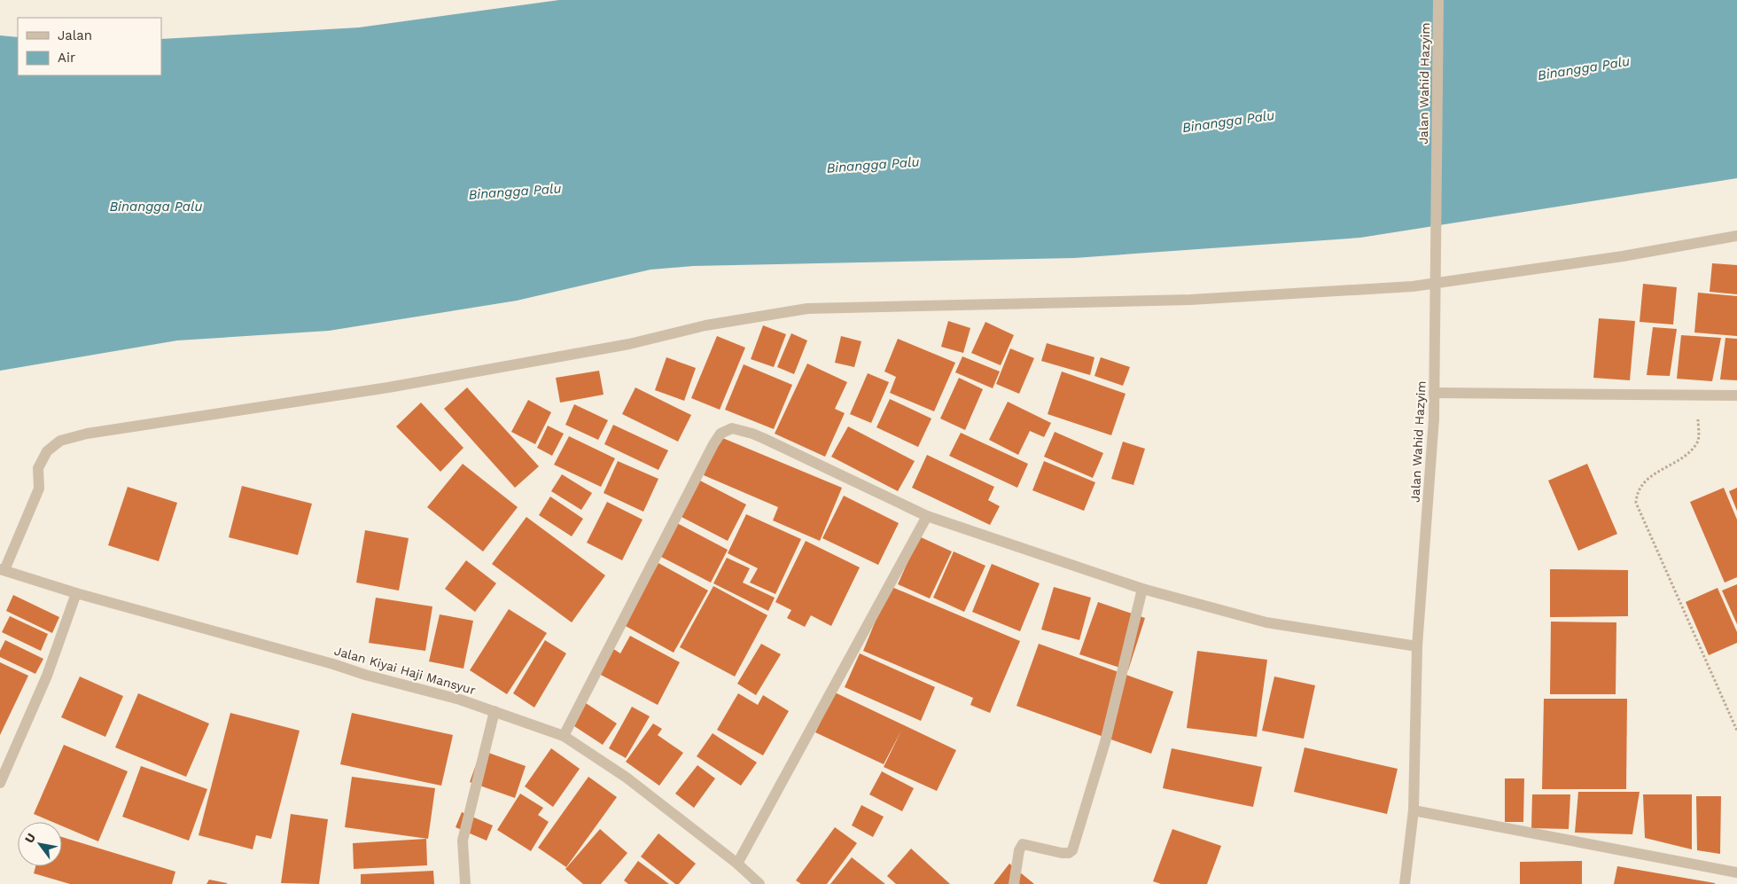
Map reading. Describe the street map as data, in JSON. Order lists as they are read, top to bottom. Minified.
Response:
{"streets":{"street":["Jalan Wahid Hazyim","Jalan Kiyai Haji Mansyur"]},"water":["Binangga Palu"],"legend":["Jalan","Air"],"north":"top left"}
